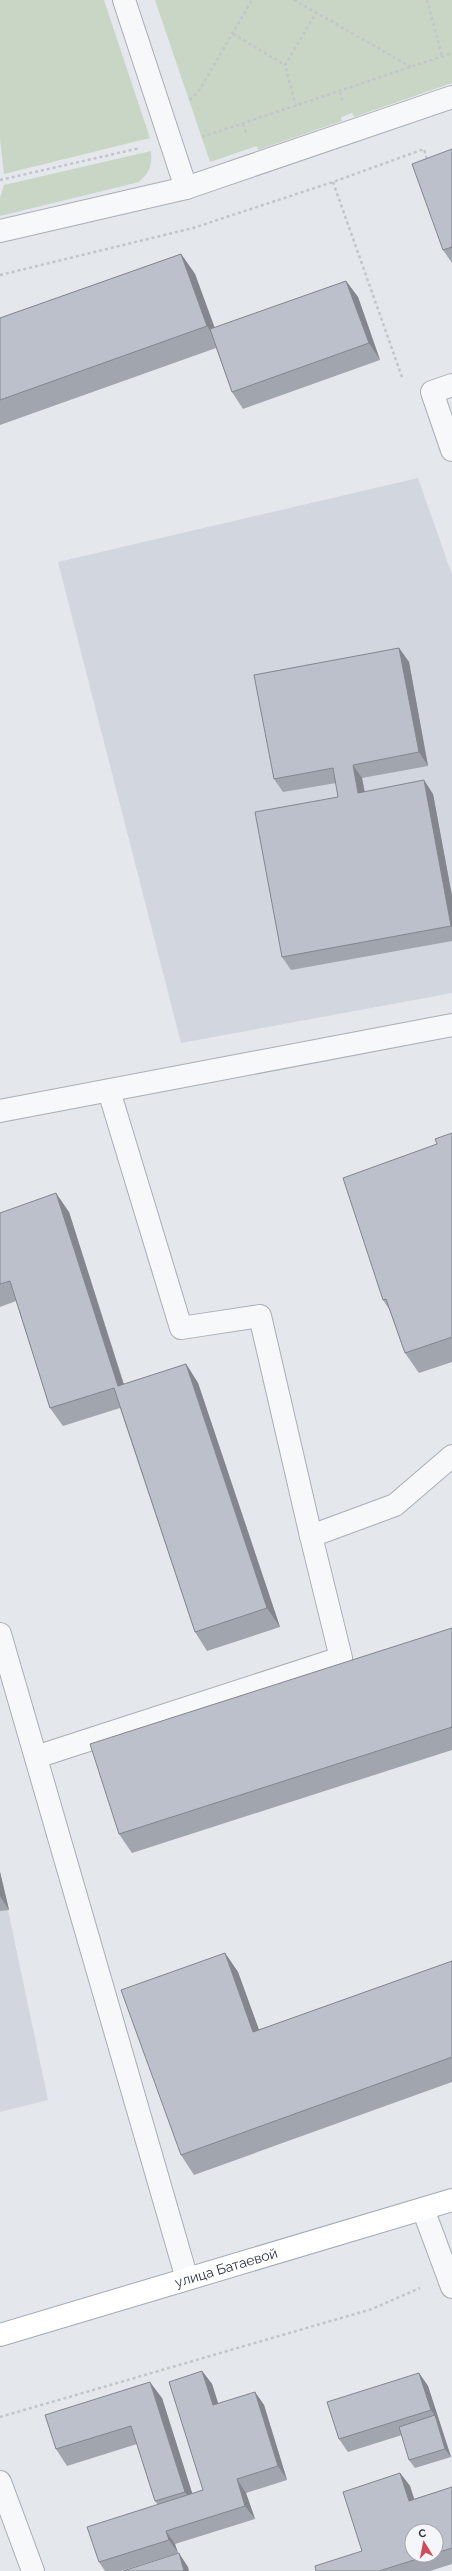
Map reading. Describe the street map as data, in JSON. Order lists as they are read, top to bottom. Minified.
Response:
{"streets":{"main road":["улица Батаевой"]},"north":"top"}
